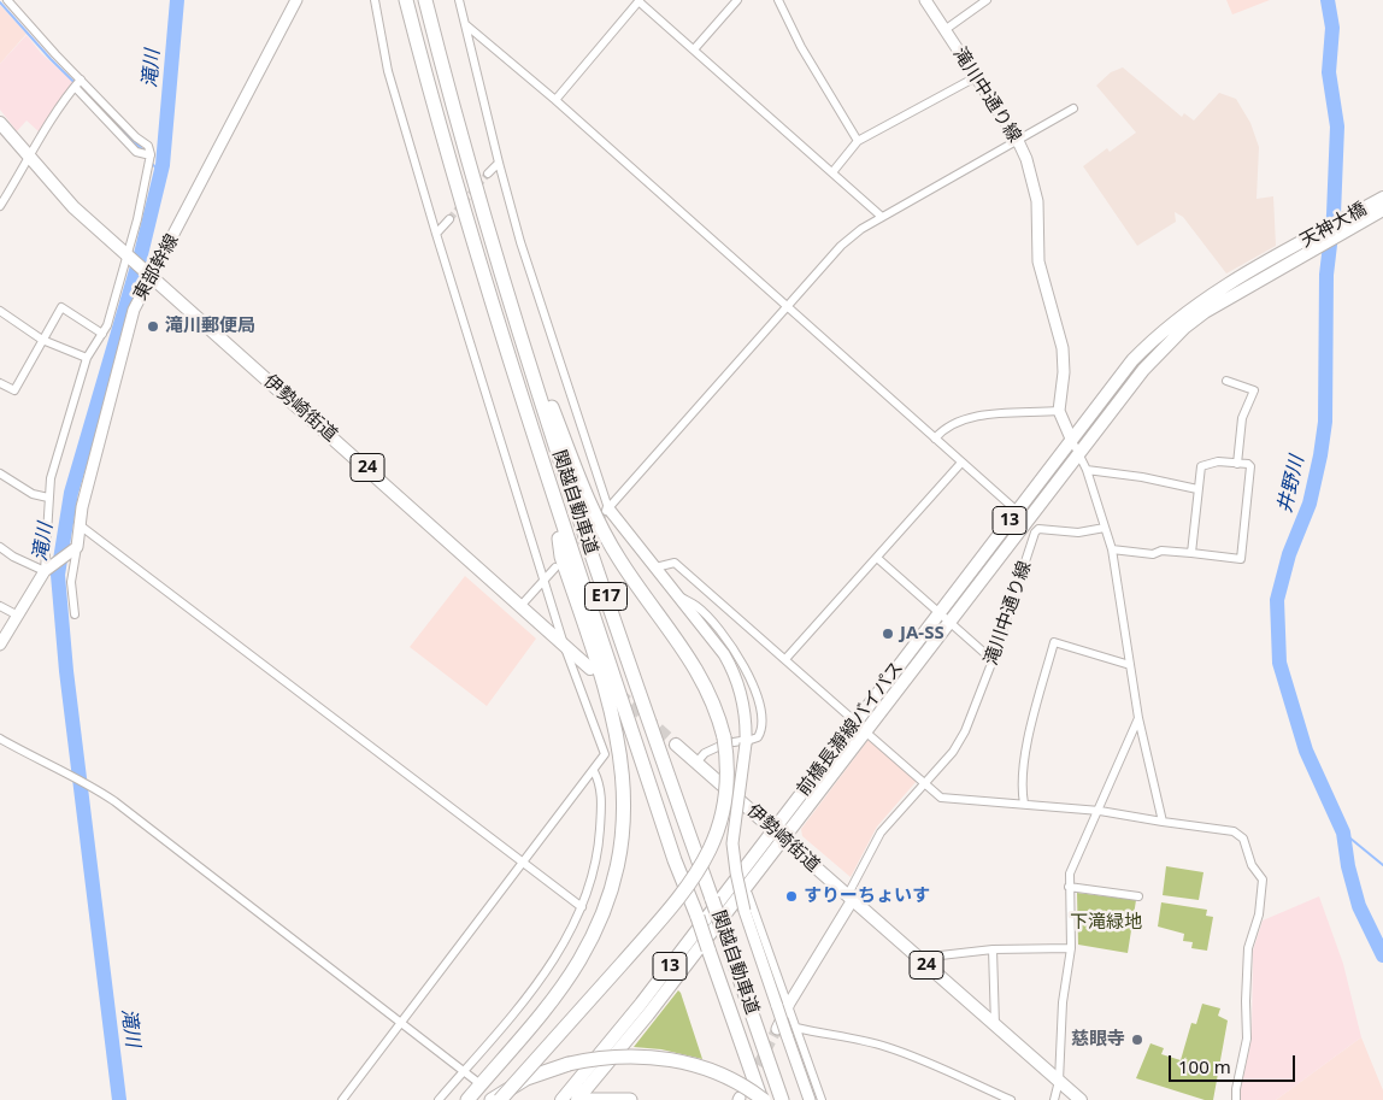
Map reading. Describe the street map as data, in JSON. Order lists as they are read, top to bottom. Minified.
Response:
{"streets":{"highway":["関越自動車道","E17"],"main road":["天神大橋","伊勢崎街道","24","13","前橋長瀞線バイパス"],"street":["滝川中通り線","東部幹線"]},"crossings":[["滝川中通り線","伊勢崎街道"],["天神大橋","前橋長瀞線バイパス"],["東部幹線","伊勢崎街道"],["東部幹線","24"],["伊勢崎街道","24"],["伊勢崎街道","前橋長瀞線バイパス"]],"water":["滝川","井野川"],"parks":["下滝緑地"],"places":["滝川郵便局","JA-SS","すりーちょいす","慈眼寺"],"scale_bar":"100 m"}
